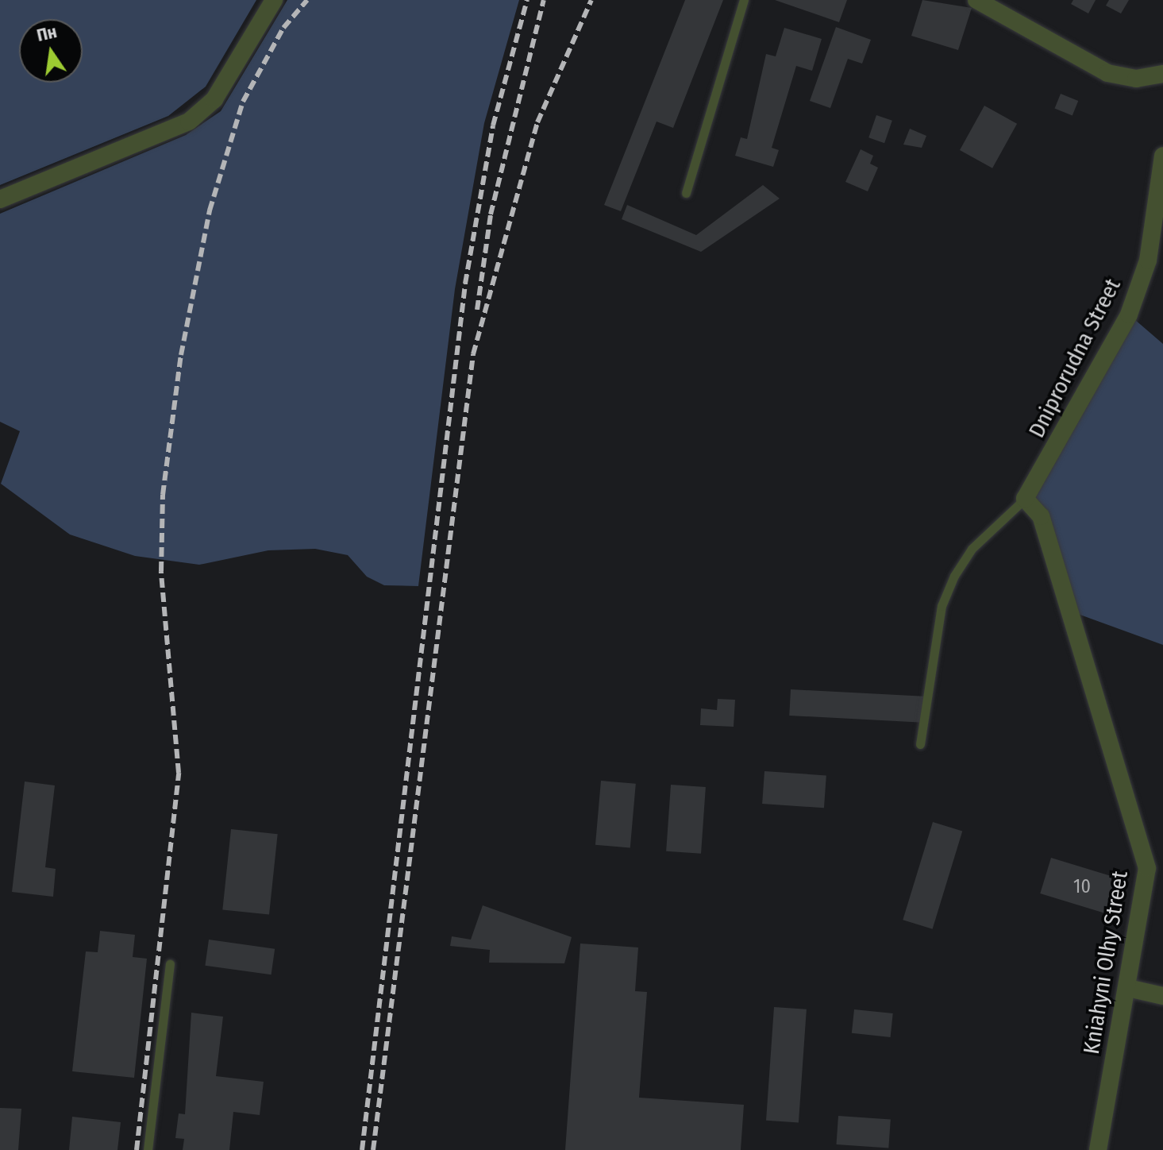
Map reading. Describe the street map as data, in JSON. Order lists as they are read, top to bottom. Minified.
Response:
{"streets":{"street":["Dniprorudna Street","Kniahyni Olhy Street"]},"crossings":[["Dniprorudna Street","Kniahyni Olhy Street"]],"house_numbers":["10"],"north":"top"}
